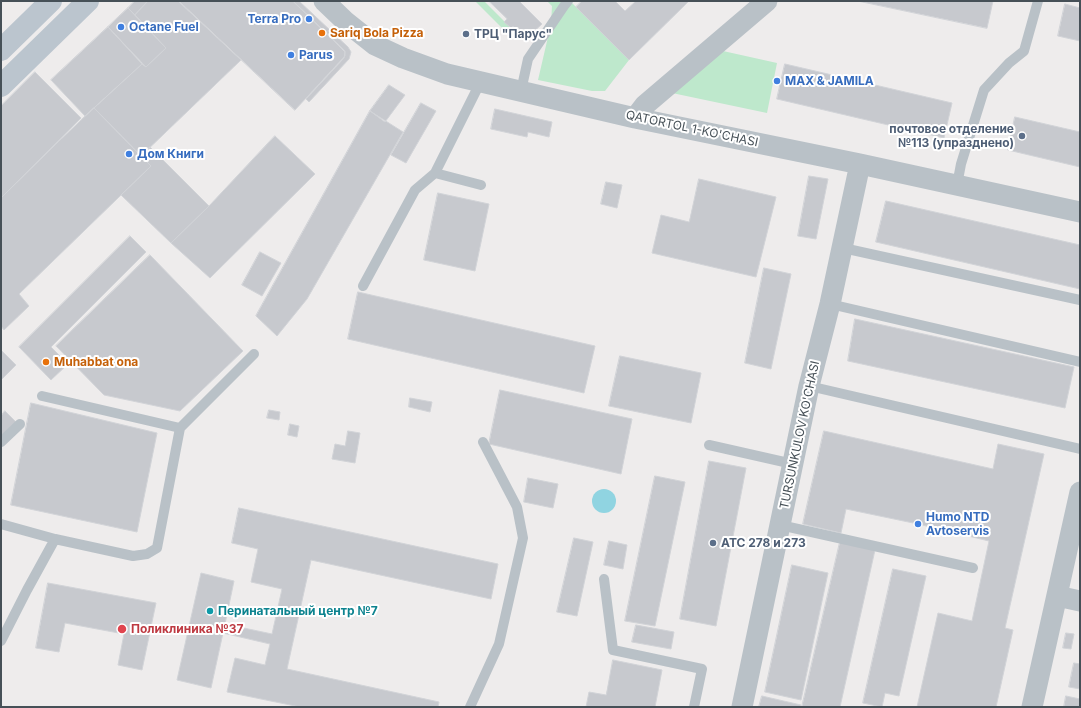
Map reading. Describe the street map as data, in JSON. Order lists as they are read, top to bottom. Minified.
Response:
{"streets":{"street":["QATORTOL 1-KO'CHASI","TURSUNKULOV KO'CHASI"]},"crossings":[["QATORTOL 1-KO'CHASI","TURSUNKULOV KO'CHASI"]],"places":["Terra Pro","Octane Fuel","Sariq Bola Pizza","ТРЦ \"Парус\"","Parus","MAX & JAMILA","почтовое отделение №113 (упразднено)","Дом Книги","Muhabbat ona","Humo NTD Avtoservis","АТС 278 и 273","Перинатальный центр №7","Поликлиника №37"]}
